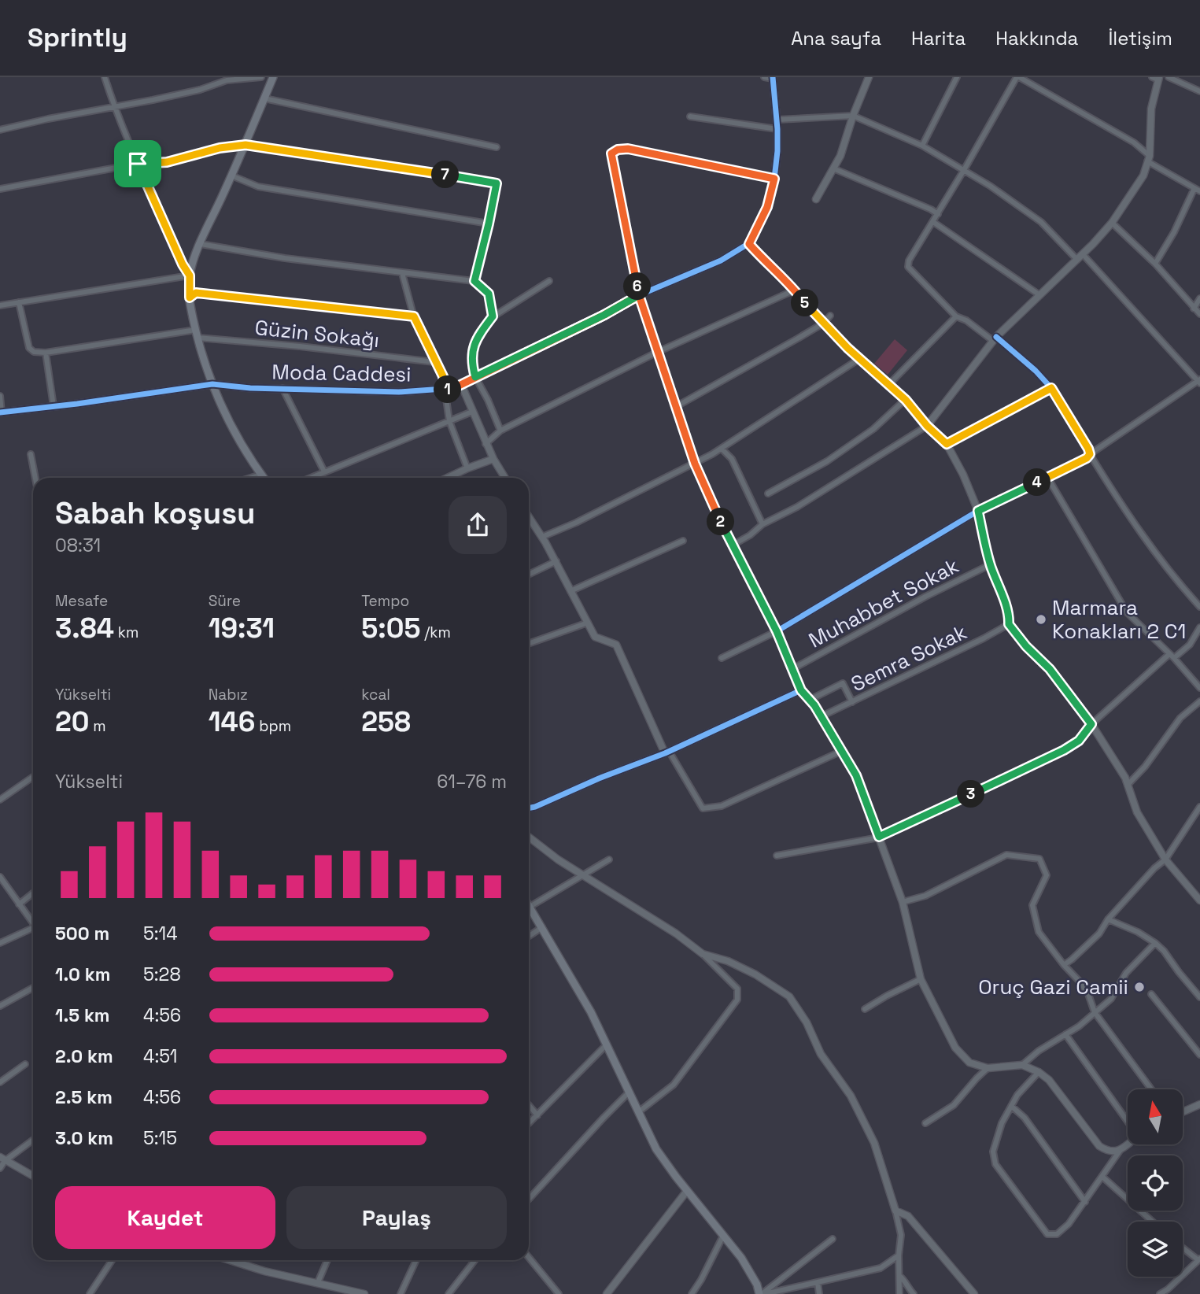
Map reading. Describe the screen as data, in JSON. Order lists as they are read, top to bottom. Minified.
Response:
{"streets":{"street":["Güzin Sokağı","Moda Caddesi","Muhabbet Sokak","Semra Sokak"]},"places":["Marmara Konakları 2 C1","Oruç Gazi Camii"],"north":"top","page":{"header":"Sprintly","nav":["Ana sayfa","Harita","Hakkında","İletişim"],"pins":["7","6","5","1","4","2","3"],"heading":["Sabah koşusu","08:31"],"stats":[["Mesafe","3.84 km"],["Süre","19:31"],["Tempo","5:05 /km"],["Yükselti","20 m"],["Nabız","146 bpm"],["kcal","258"]],"chart":["Yükselti","61–76 m"],"list":[{"name":"500 m","note":"5:14"},{"name":"1.0 km","note":"5:28"},{"name":"1.5 km","note":"4:56"},{"name":"2.0 km","note":"4:51"},{"name":"2.5 km","note":"4:56"},{"name":"3.0 km","note":"5:15"}],"buttons":["Kaydet","Paylaş"]}}
